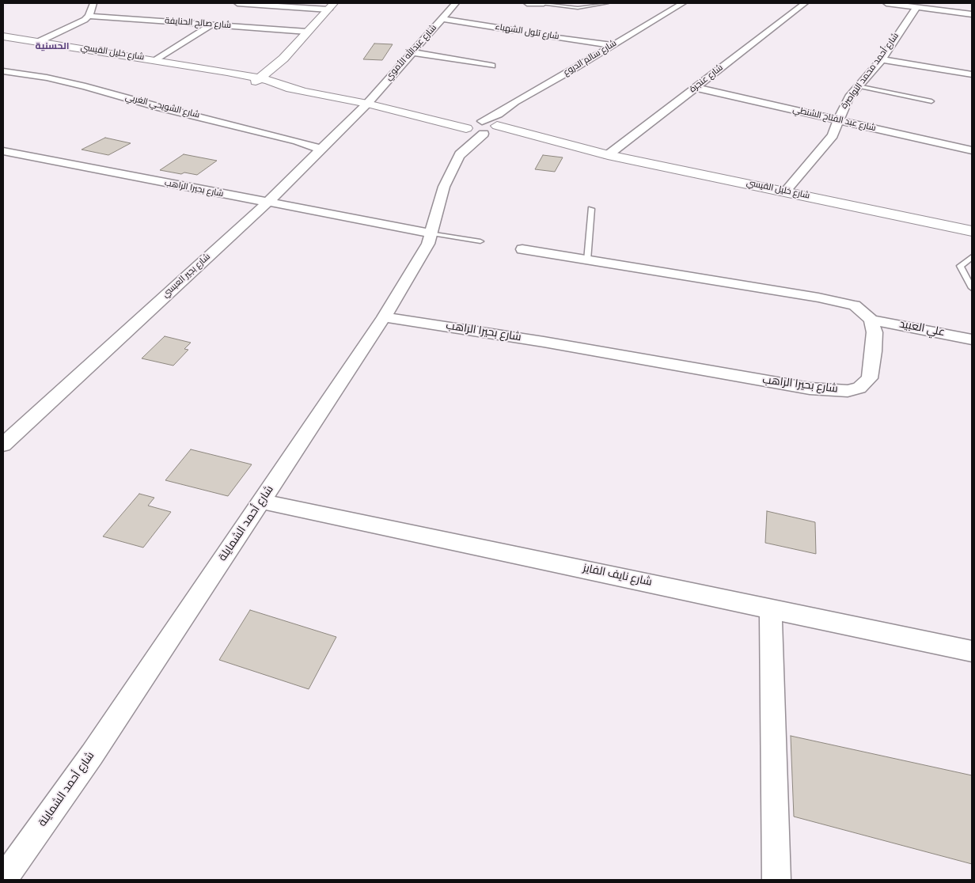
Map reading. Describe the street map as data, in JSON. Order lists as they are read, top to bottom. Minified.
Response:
{"streets":{"street":["شارع صالح الحنايفة","شارع تلول الشهباء","شارع خليل القيسي","شارع عبدالله الأموي","شارع سالم الدروع","شارع أحمد محمد النواصرة","شارع عنجرة","شارع الشويحي الغربي","شارع عبد الفتاح الشنطي","شارع بحيرا الراهب","شارع بجير العبسي","علي العبيد","شارع أحمد الشمايلة","شارع نايف الفايز"]},"crossings":[["شارع تلول الشهباء","شارع عبدالله الأموي"],["شارع تلول الشهباء","شارع سالم الدروع"],["شارع خليل القيسي","شارع عبدالله الأموي"],["شارع خليل القيسي","شارع سالم الدروع"],["شارع خليل القيسي","شارع أحمد محمد النواصرة"],["شارع خليل القيسي","شارع عنجرة"],["شارع خليل القيسي","شارع بجير العبسي"],["شارع خليل القيسي","شارع أحمد الشمايلة"],["شارع عبدالله الأموي","شارع بجير العبسي"],["شارع سالم الدروع","شارع أحمد الشمايلة"],["شارع أحمد محمد النواصرة","شارع عبد الفتاح الشنطي"],["شارع عنجرة","شارع عبد الفتاح الشنطي"],["شارع الشويحي الغربي","شارع بجير العبسي"],["شارع بحيرا الراهب","شارع بجير العبسي"],["شارع بحيرا الراهب","علي العبيد"],["شارع بحيرا الراهب","شارع أحمد الشمايلة"],["شارع أحمد الشمايلة","شارع نايف الفايز"]],"districts":["الحسنية"]}
